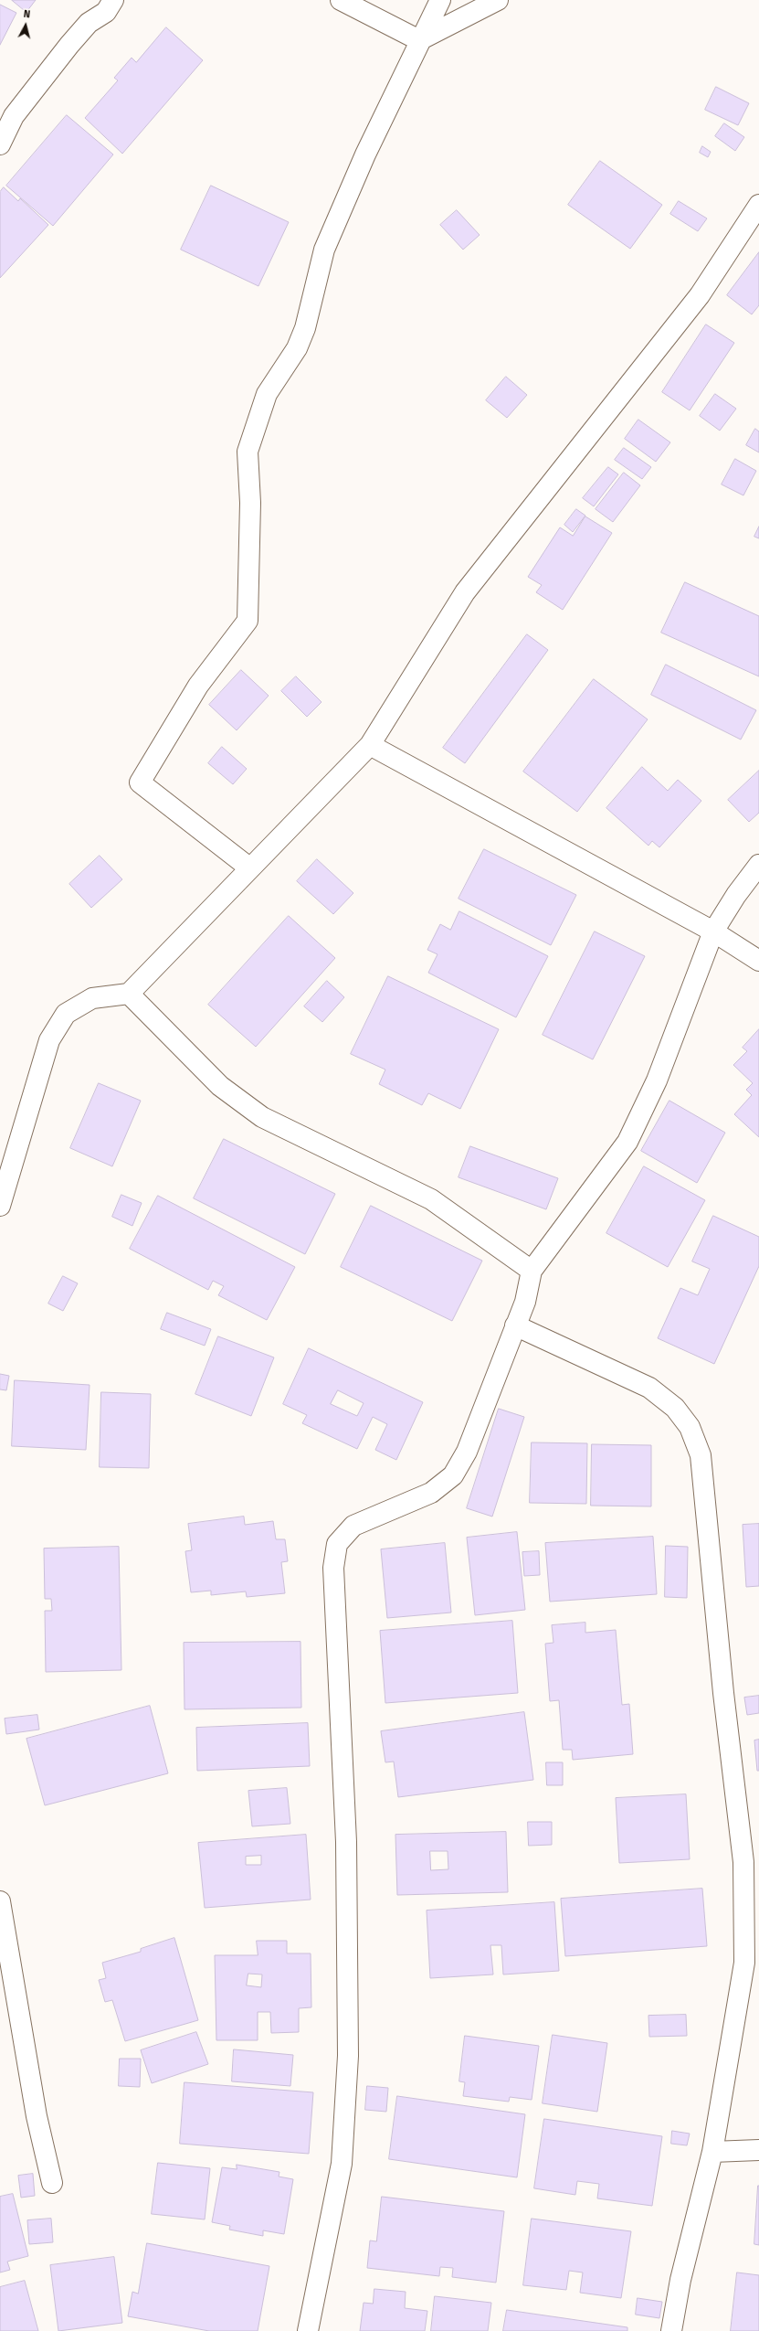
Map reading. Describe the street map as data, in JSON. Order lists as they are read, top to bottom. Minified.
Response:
{"north":"top"}
